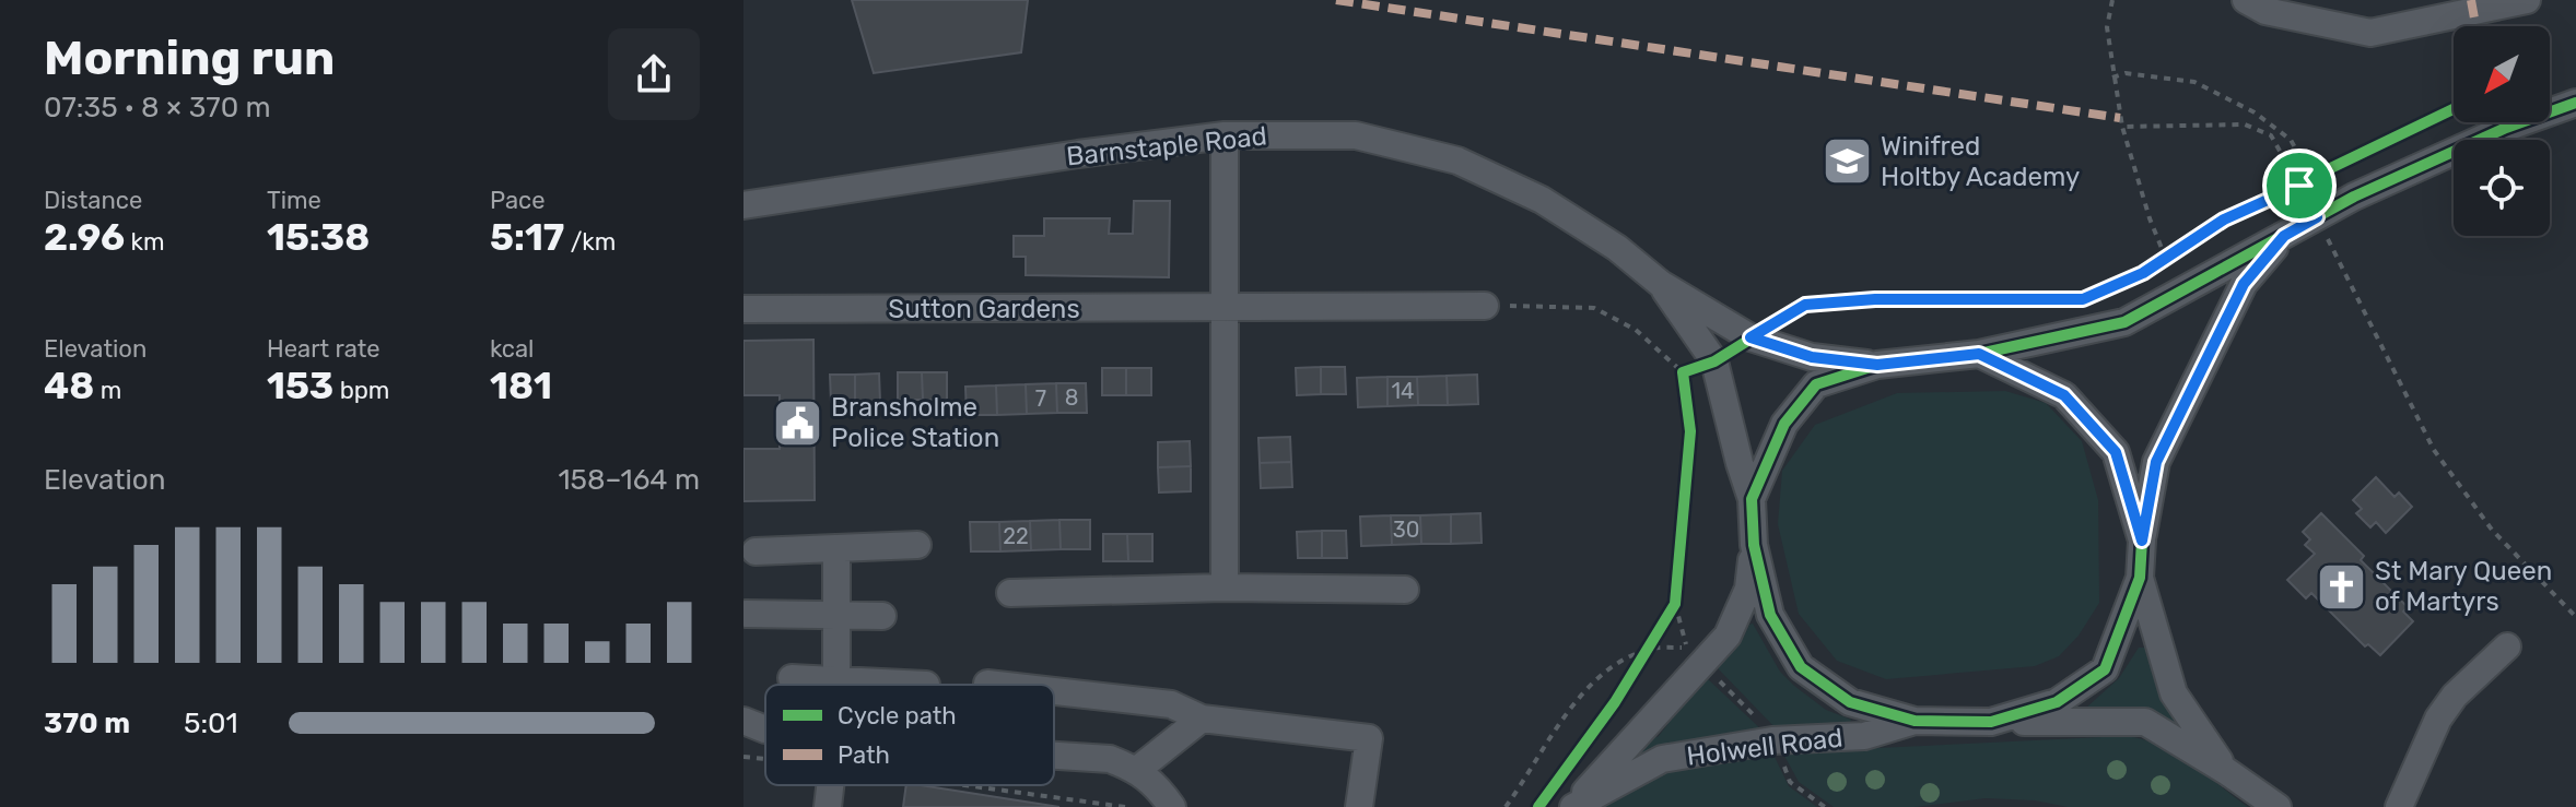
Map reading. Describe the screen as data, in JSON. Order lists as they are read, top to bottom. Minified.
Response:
{"streets":{"street":["Barnstaple Road","Sutton Gardens","Holwell Road"]},"places":{"school or university":["Winifred Holtby Academy"],"public building":["Bransholme Police Station"],"church":["St Mary Queen of Martyrs"]},"house_numbers":["14","8","7","30","22"],"legend":["Cycle path","Path"],"north":"bottom left","page":{"heading":["Morning run","07:35 · 8 × 370 m"],"stats":[["Distance","2.96 km"],["Time","15:38"],["Pace","5:17 /km"],["Elevation","48 m"],["Heart rate","153 bpm"],["kcal","181"]],"chart":["Elevation","158–164 m"],"list":[{"name":"370 m","note":"5:01"}]}}
